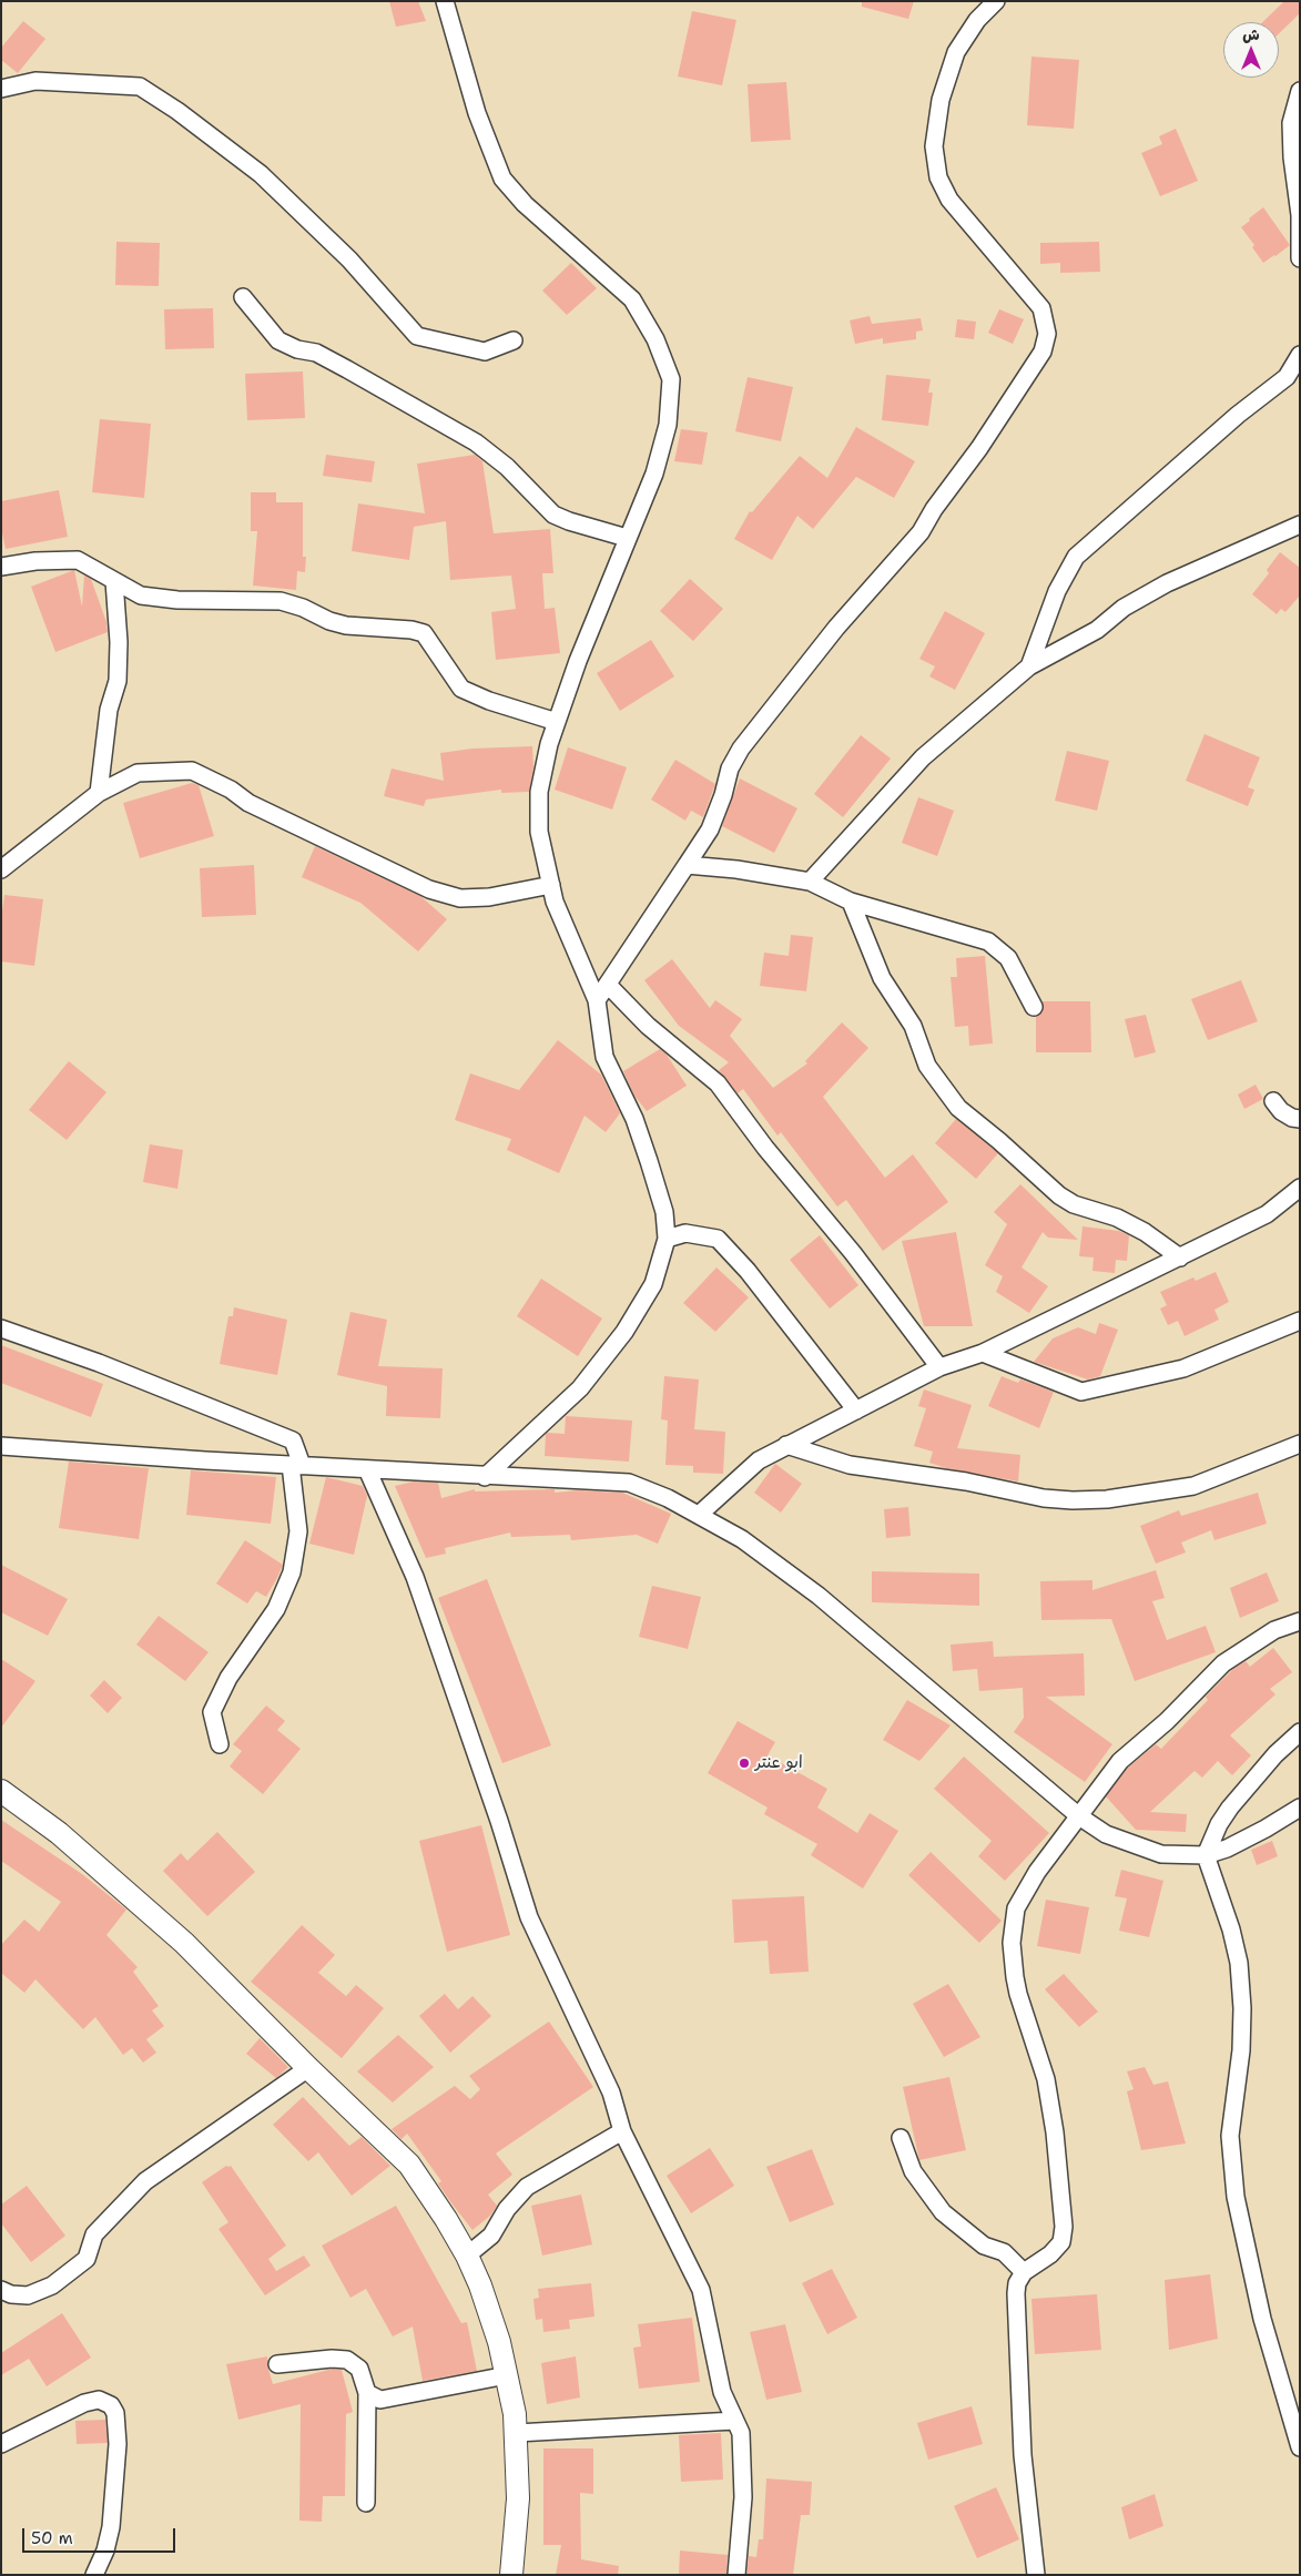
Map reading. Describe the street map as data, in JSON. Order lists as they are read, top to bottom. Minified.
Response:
{"places":["ابو عنتر"],"scale_bar":"50 m","north":"top"}
